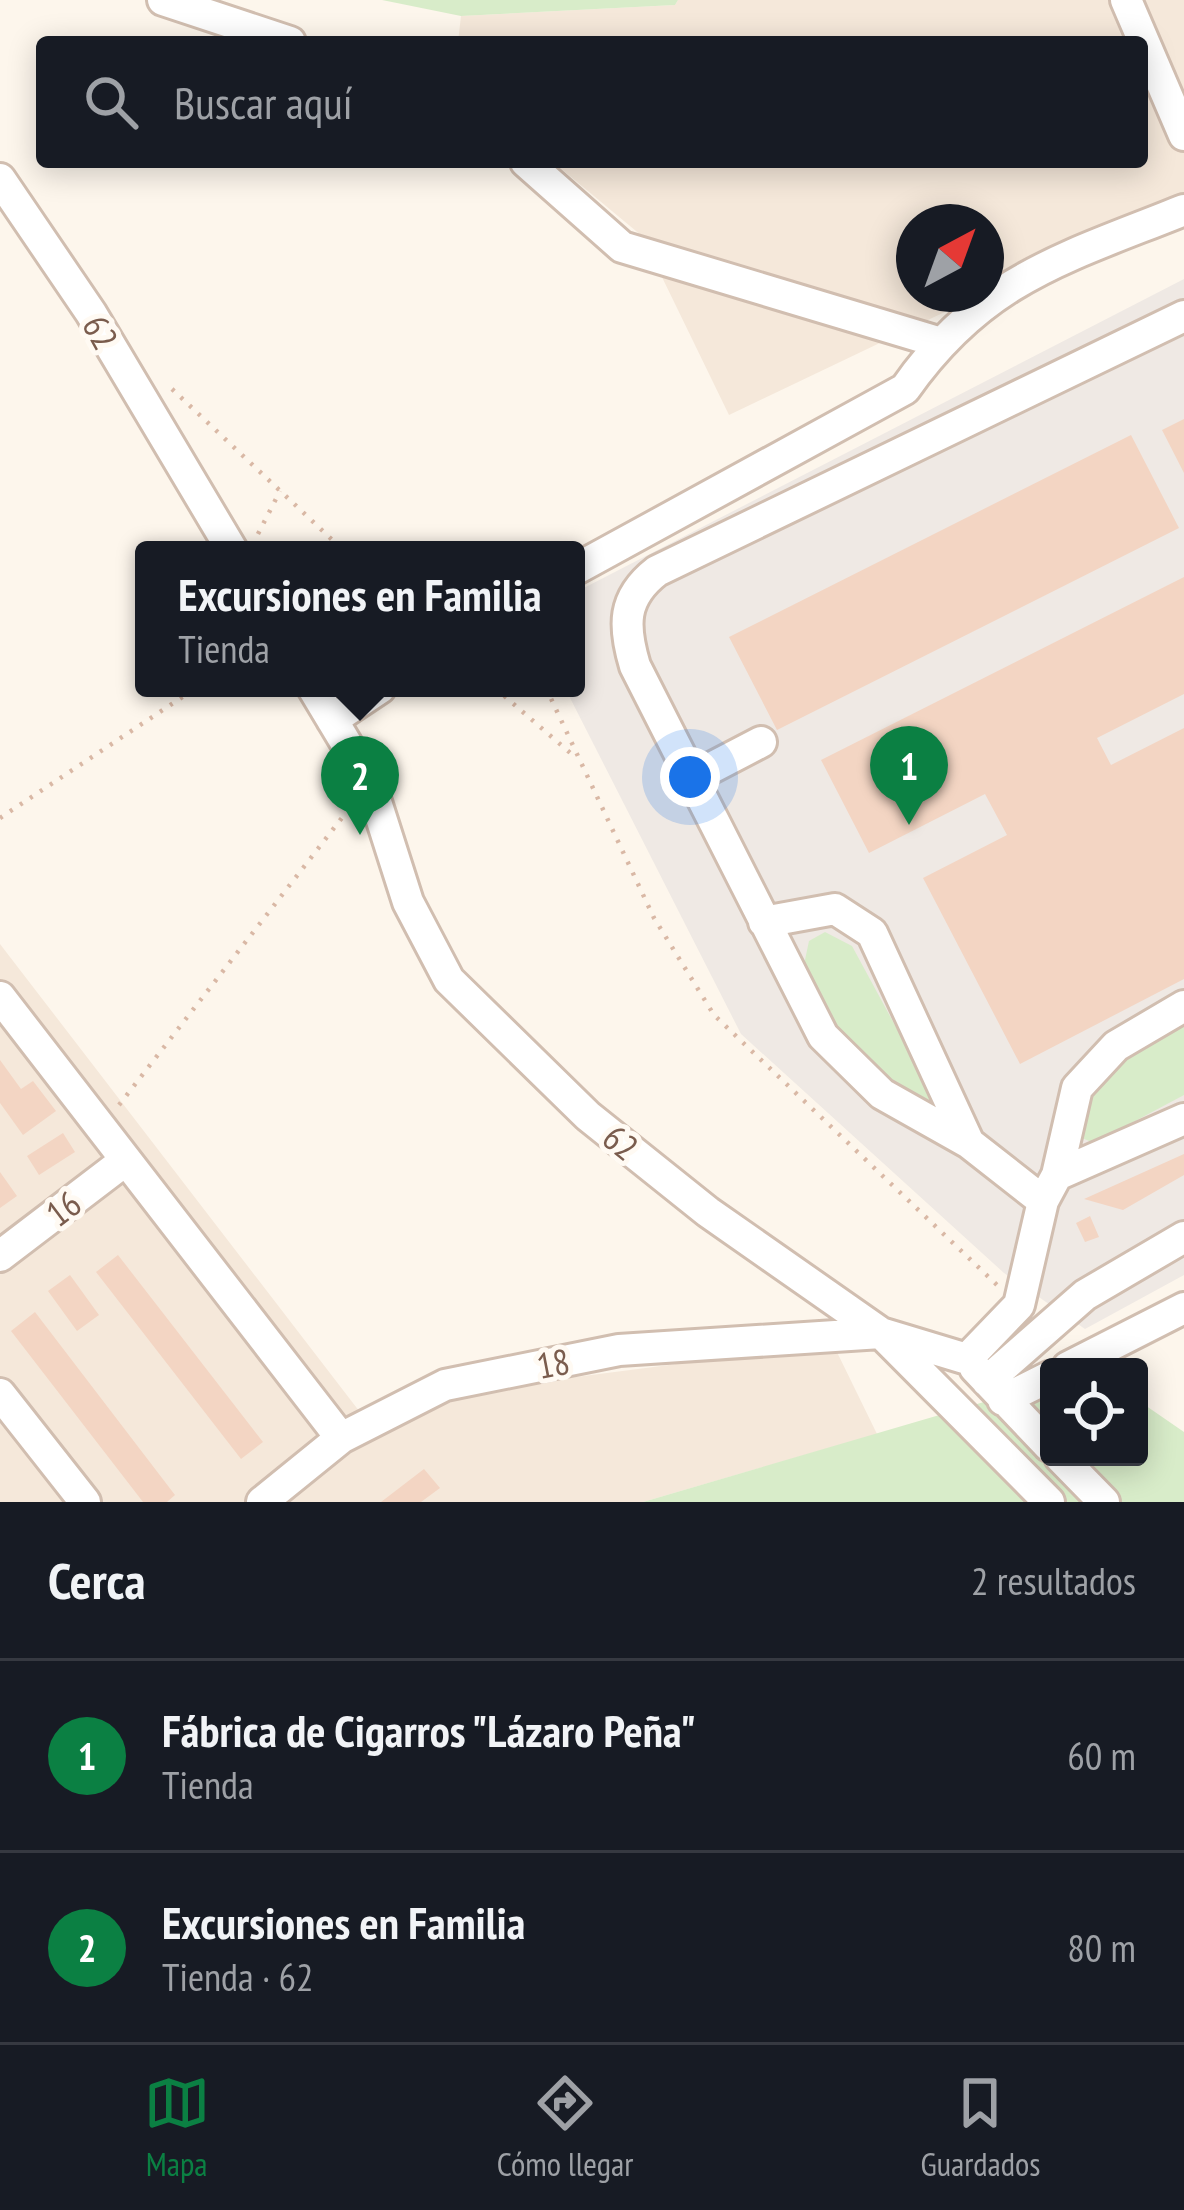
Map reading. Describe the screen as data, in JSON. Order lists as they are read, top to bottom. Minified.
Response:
{"streets":{"street":["62","16","18"]},"crossings":[["62","18"]],"north":"top right","page":{"search":"Buscar aquí","popup":["Excursiones en Familia","Tienda"],"pins":["1","2"],"heading":["Cerca","2 resultados"],"list":[{"mark":"1","name":"Fábrica de Cigarros \"Lázaro Peña\"","note":"Tienda","value":"60 m"},{"mark":"2","name":"Excursiones en Familia","note":"Tienda · 62","value":"80 m"}],"nav":["Mapa","Cómo llegar","Guardados"]}}
